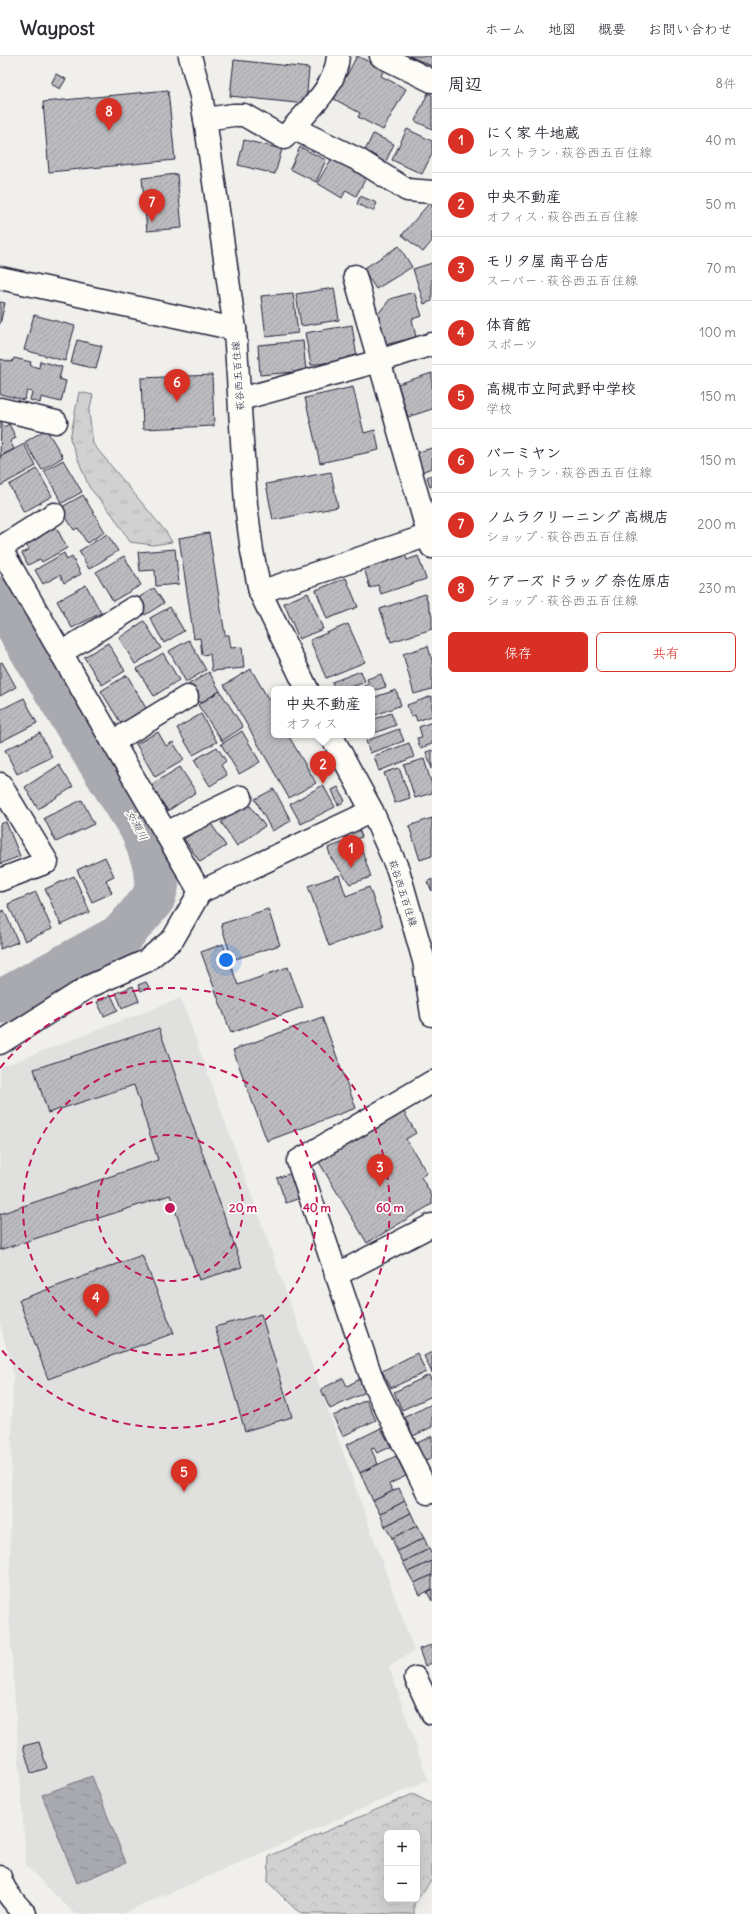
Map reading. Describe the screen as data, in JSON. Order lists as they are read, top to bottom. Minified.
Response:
{"streets":{"street":["萩谷西五百住線"]},"water":["女瀬川"],"page":{"header":"Waypost","nav":["ホーム","地図","概要","お問い合わせ"],"heading":["周辺","8件"],"pins":["8","7","6","2","1","3","4","5"],"list":[{"mark":"1","name":"にく家 牛地蔵","note":"レストラン · 萩谷西五百住線","value":"40 m"},{"mark":"2","name":"中央不動産","note":"オフィス · 萩谷西五百住線","value":"50 m"},{"mark":"3","name":"モリタ屋 南平台店","note":"スーパー · 萩谷西五百住線","value":"70 m"},{"mark":"4","name":"体育館","note":"スポーツ","value":"100 m"},{"mark":"5","name":"高槻市立阿武野中学校","note":"学校","value":"150 m"},{"mark":"6","name":"バーミヤン","note":"レストラン · 萩谷西五百住線","value":"150 m"},{"mark":"7","name":"ノムラクリーニング 高槻店","note":"ショップ · 萩谷西五百住線","value":"200 m"},{"mark":"8","name":"ケアーズ ドラッグ 奈佐原店","note":"ショップ · 萩谷西五百住線","value":"230 m"}],"buttons":["保存","共有"],"popup":["中央不動産","オフィス"],"map_buttons":["+","−"]},"rings":["20 m","40 m","60 m"]}
